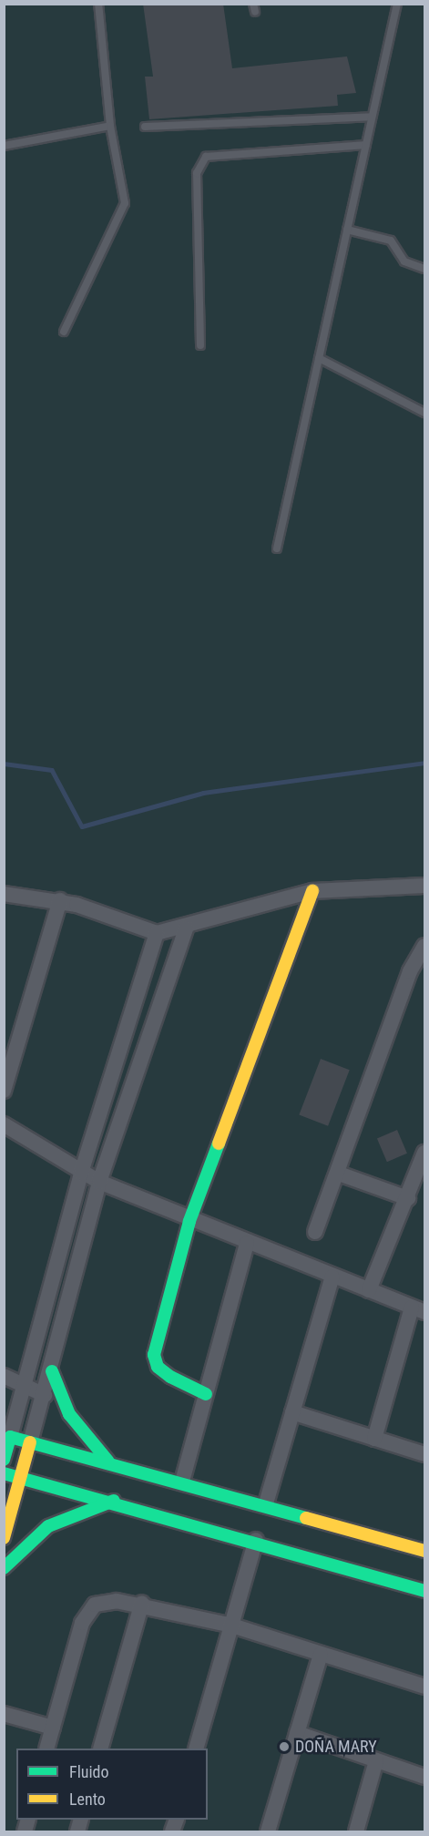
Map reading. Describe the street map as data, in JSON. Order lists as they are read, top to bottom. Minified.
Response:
{"places":["DOÑA MARY"],"legend":["Fluido","Lento"]}
